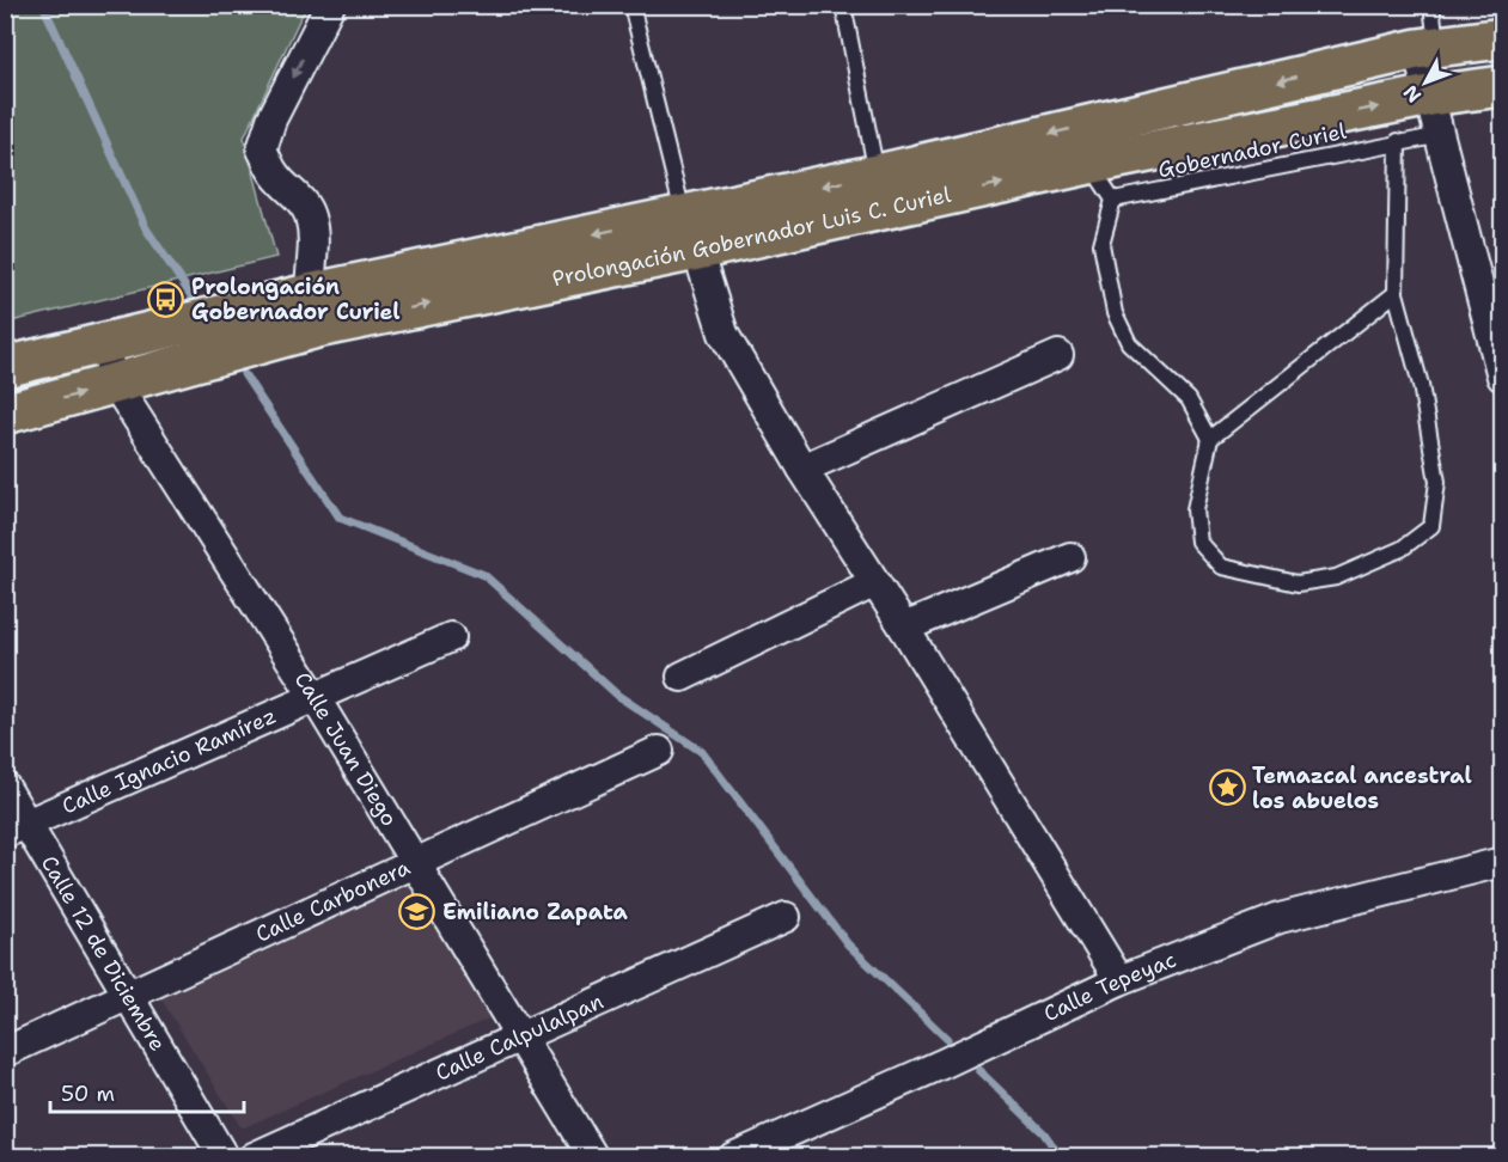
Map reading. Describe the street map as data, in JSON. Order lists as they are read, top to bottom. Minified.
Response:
{"streets":{"main road":["Prolongación Gobernador Luis C. Curiel"],"street":["Calle Juan Diego","Calle Ignacio Ramírez","Calle Carbonera","Calle 12 de Diciembre","Calle Tepeyac","Calle Calpulalpan"],"lane":["Gobernador Curiel"]},"crossings":[["Prolongación Gobernador Luis C. Curiel","Calle Juan Diego"],["Calle Juan Diego","Calle Ignacio Ramírez"],["Calle Juan Diego","Calle Carbonera"],["Calle Juan Diego","Calle Calpulalpan"],["Calle Ignacio Ramírez","Calle 12 de Diciembre"],["Calle Carbonera","Calle 12 de Diciembre"]],"places":{"bus stop":["Prolongación Gobernador Curiel"],"place":["Temazcal ancestral los abuelos"],"school or university":["Emiliano Zapata"]},"scale_bar":"50 m","north":"bottom left"}
